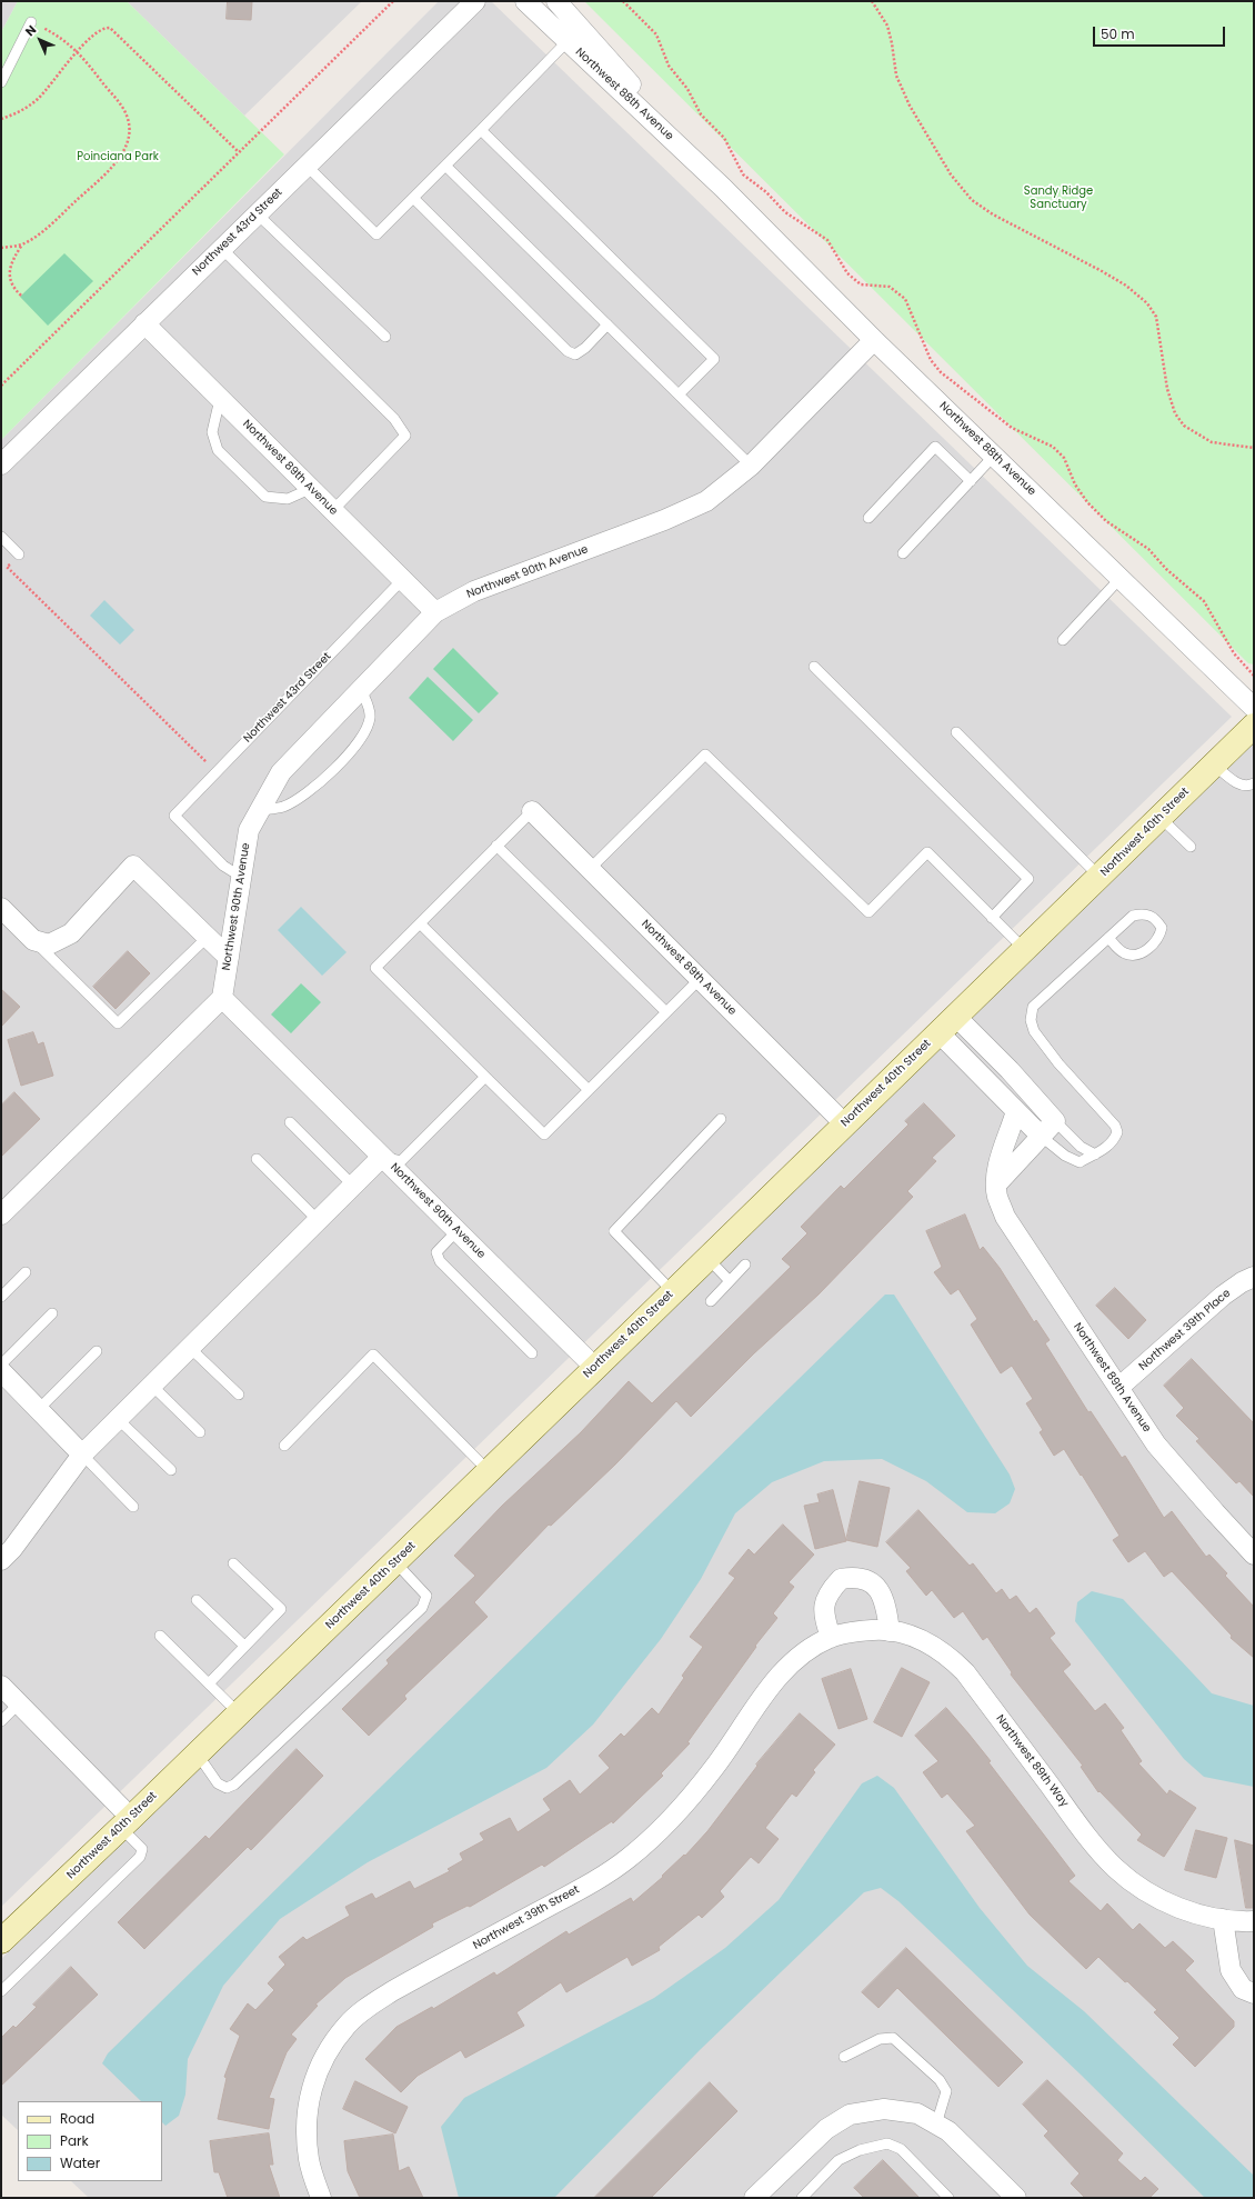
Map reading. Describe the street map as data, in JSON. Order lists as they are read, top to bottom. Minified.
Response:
{"streets":{"street":["Northwest 88th Avenue","Northwest 43rd Street","Northwest 89th Avenue","Northwest 90th Avenue","Northwest 40th Street","Northwest 39th Place","Northwest 89th Way","Northwest 39th Street"]},"crossings":[["Northwest 88th Avenue","Northwest 90th Avenue"],["Northwest 43rd Street","Northwest 89th Avenue"],["Northwest 43rd Street","Northwest 90th Avenue"],["Northwest 89th Avenue","Northwest 90th Avenue"],["Northwest 89th Avenue","Northwest 40th Street"],["Northwest 89th Avenue","Northwest 39th Place"],["Northwest 90th Avenue","Northwest 40th Street"],["Northwest 89th Way","Northwest 39th Street"]],"parks":["Poinciana Park","Sandy Ridge Sanctuary"],"legend":["Road","Park","Water"],"scale_bar":"50 m","north":"top left"}
